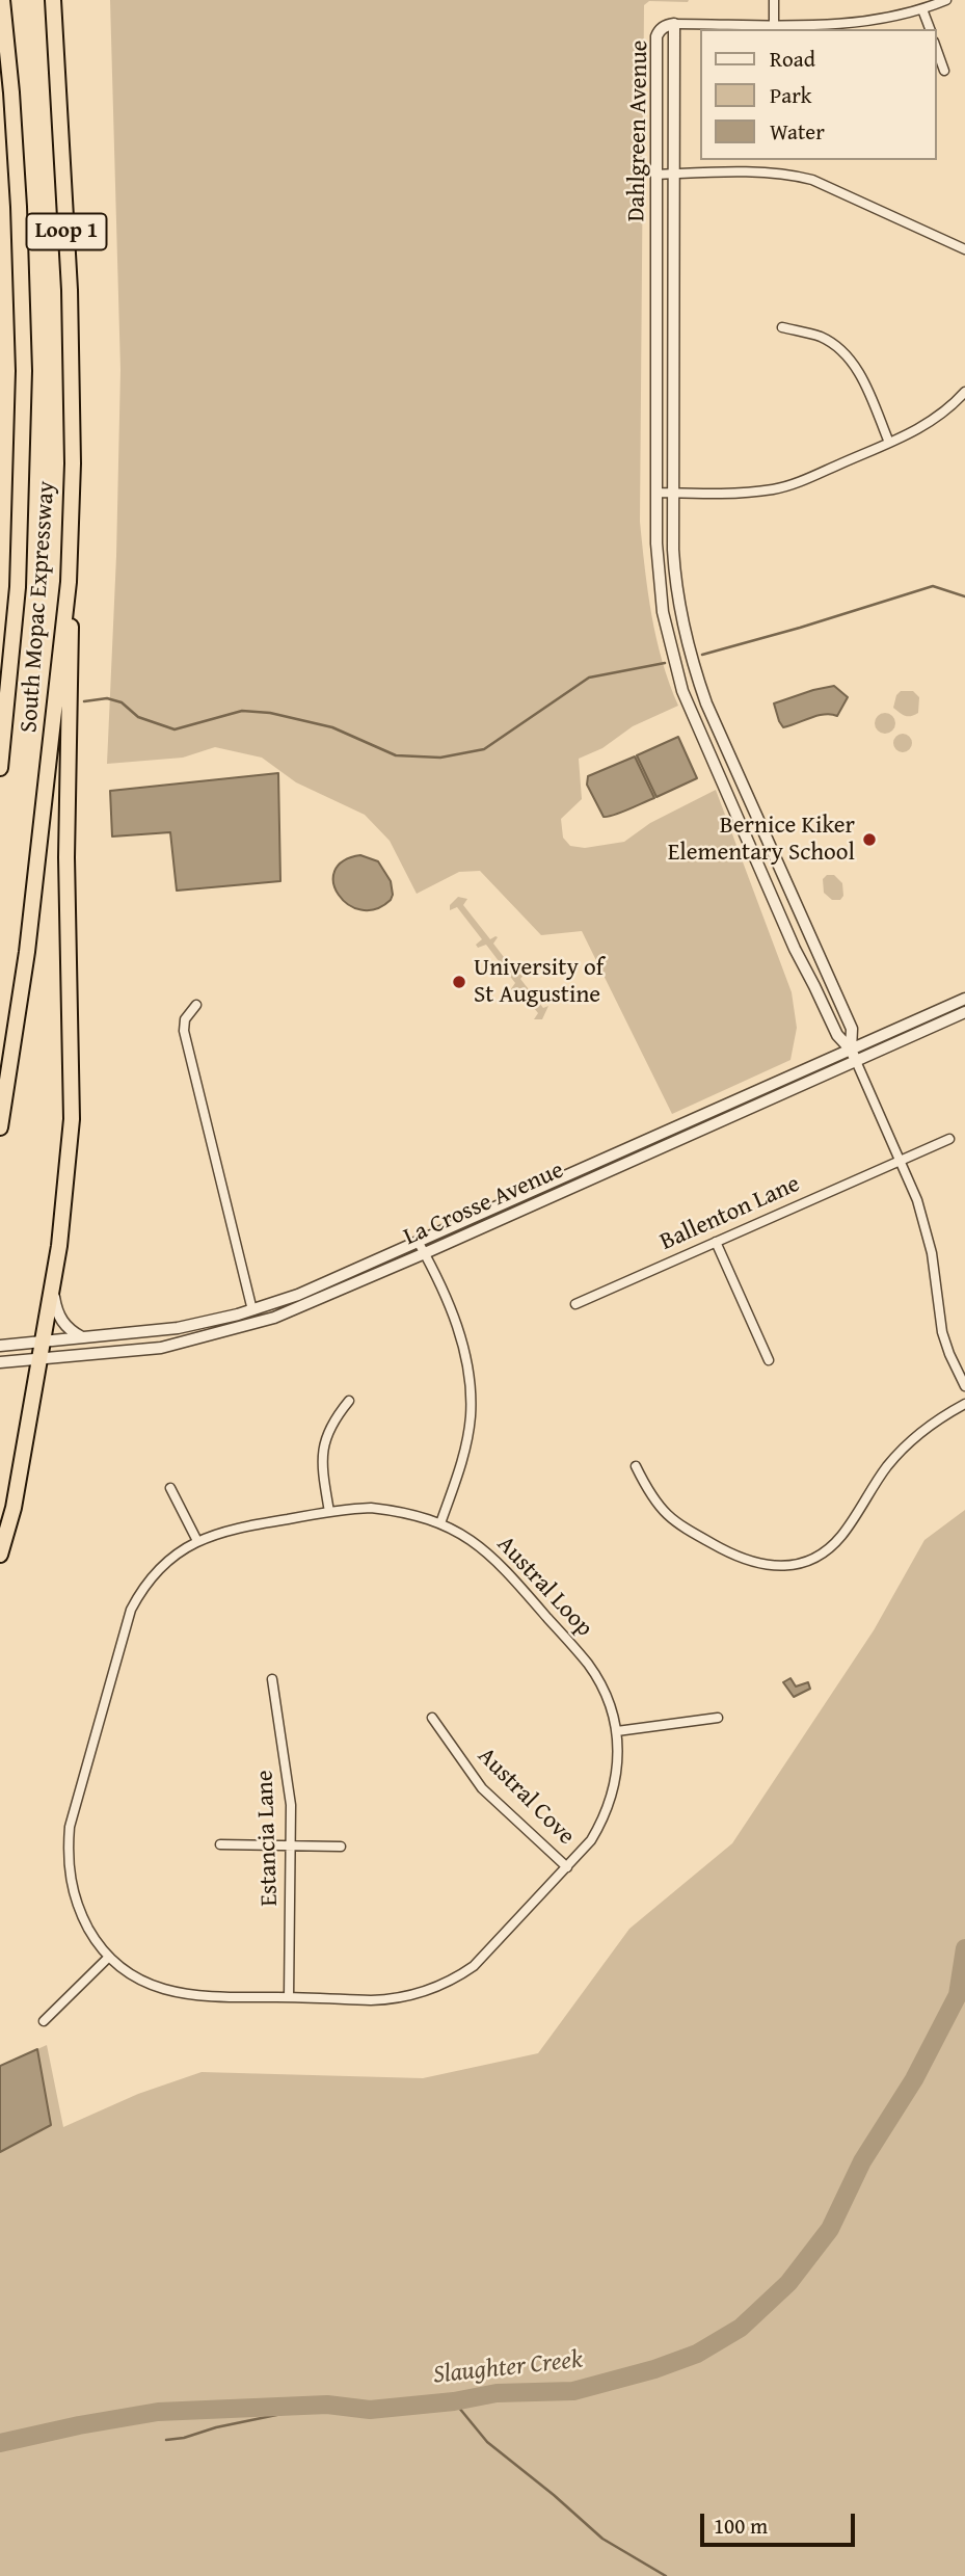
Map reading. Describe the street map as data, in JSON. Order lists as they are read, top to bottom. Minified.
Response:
{"streets":{"highway":["Loop 1","South Mopac Expressway"],"street":["Dahlgreen Avenue","La Crosse Avenue","Ballenton Lane","Austral Loop","Austral Cove","Estancia Lane"]},"crossings":[["Dahlgreen Avenue","La Crosse Avenue"],["Dahlgreen Avenue","Ballenton Lane"],["Austral Loop","Austral Cove"],["Austral Loop","Estancia Lane"]],"water":["Slaughter Creek"],"places":["Bernice Kiker Elementary School","University of St Augustine"],"legend":["Road","Park","Water"],"scale_bar":"100 m"}
